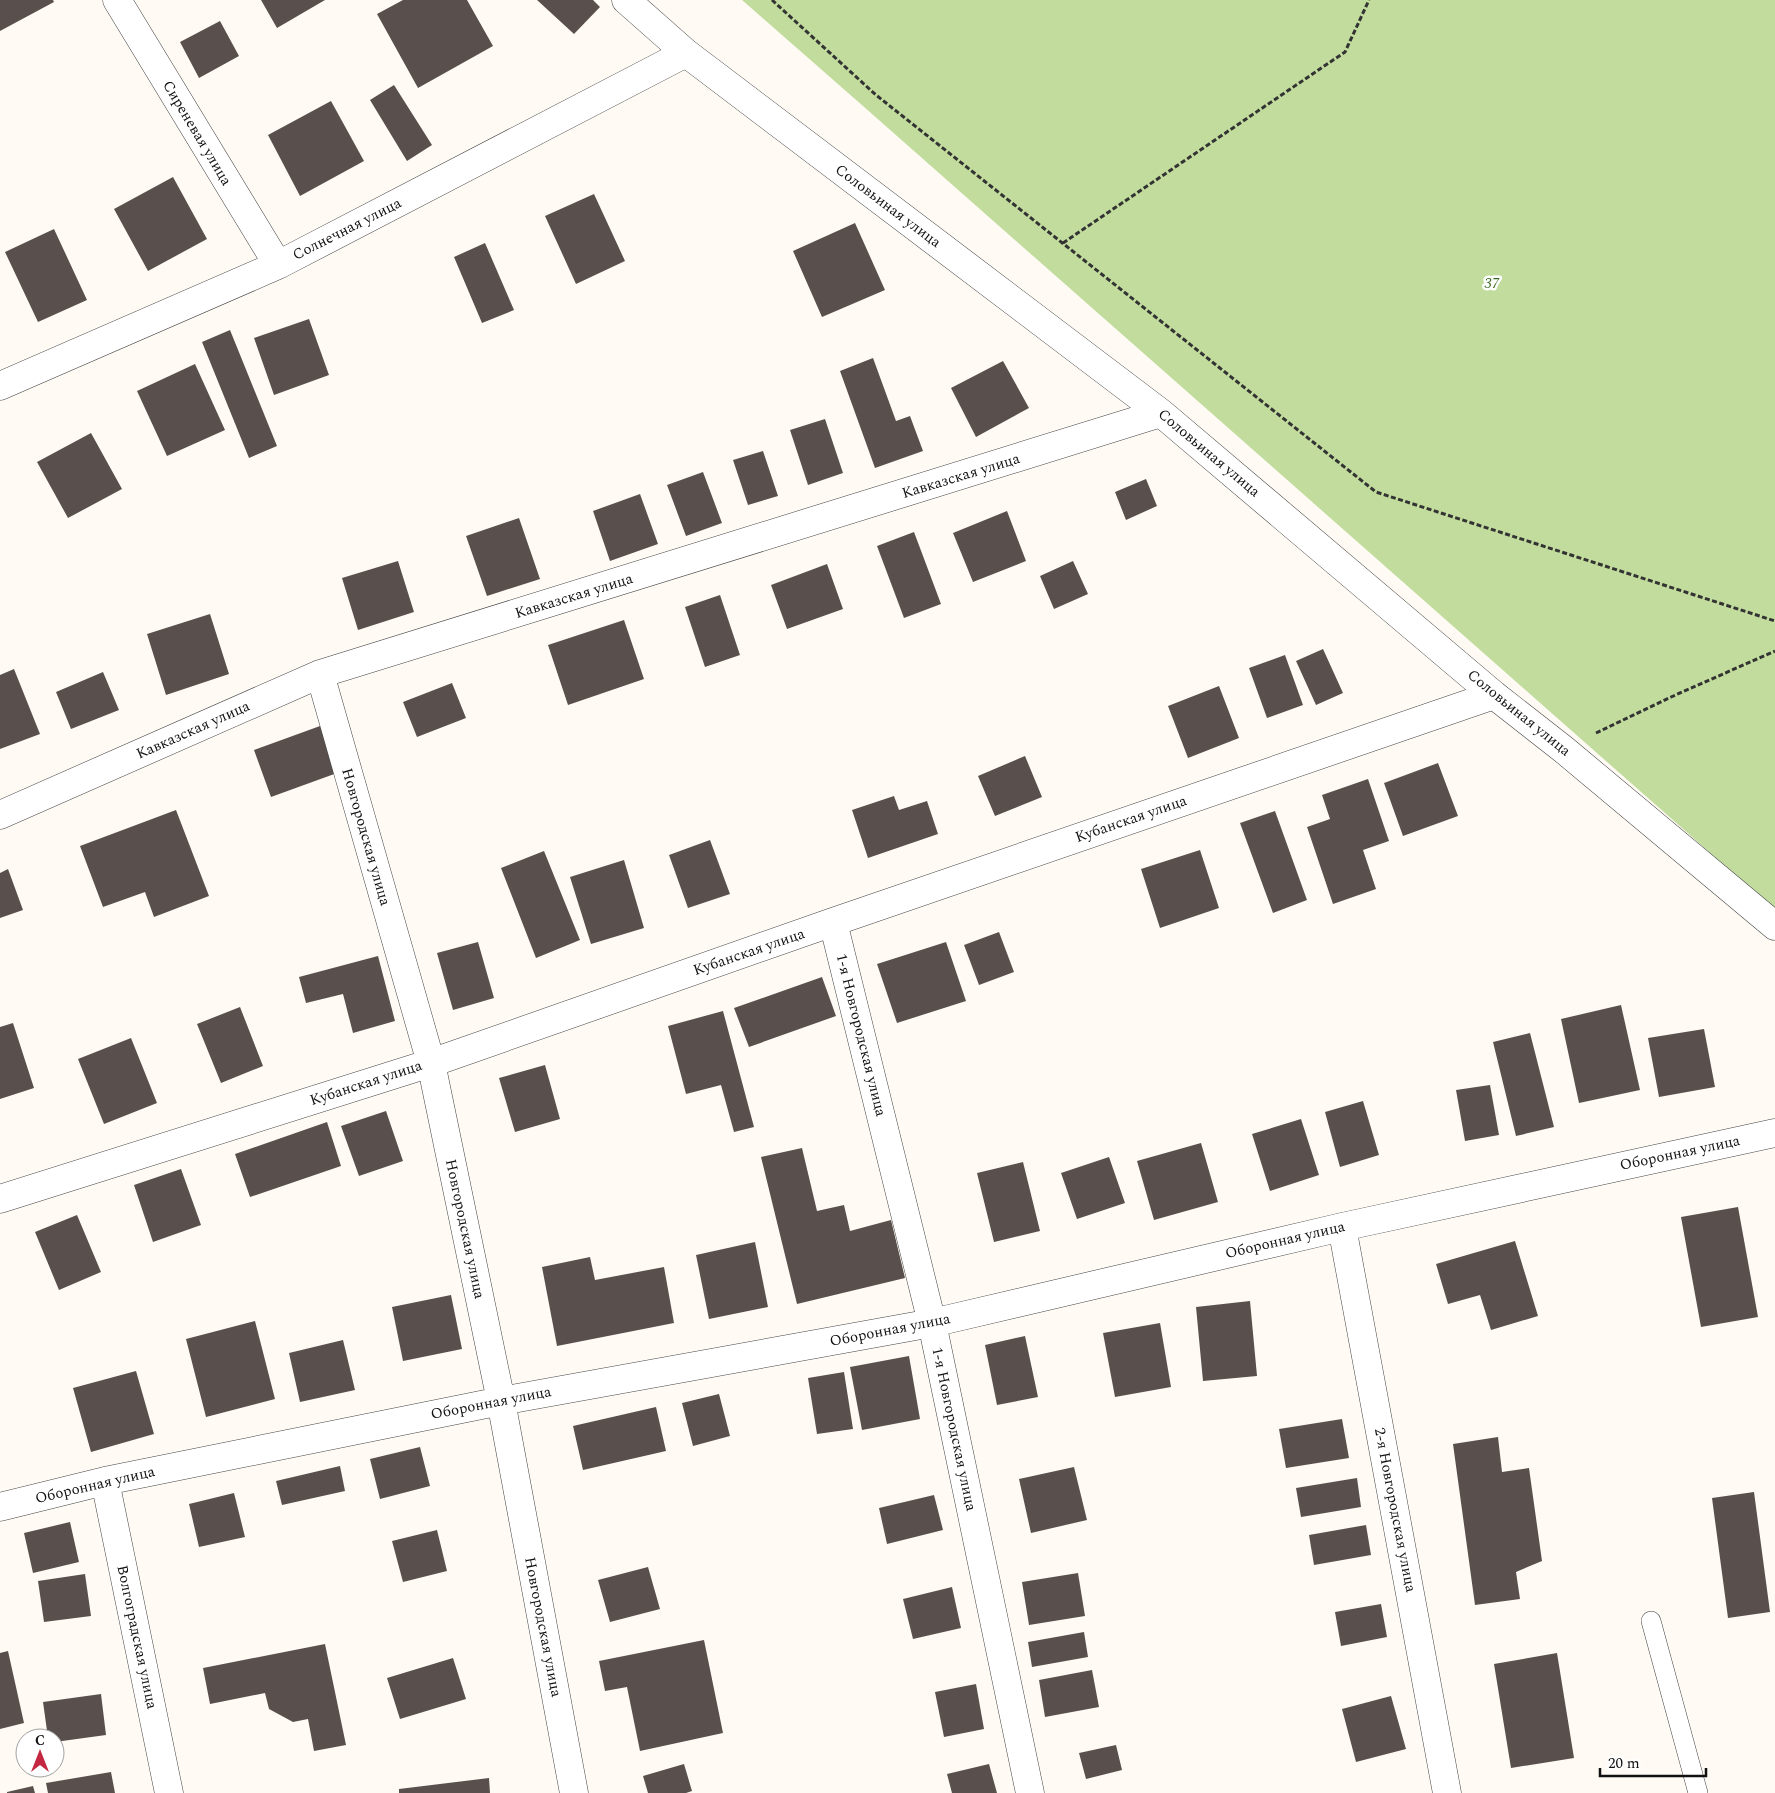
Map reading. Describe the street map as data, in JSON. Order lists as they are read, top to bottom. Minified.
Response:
{"streets":{"street":["Сиреневая улица","Соловьиная улица","Солнечная улица","Кавказская улица","Кубанская улица","Новгородская улица","1-я Новгородская улица","Оборонная улица","2-я Новгородская улица","Волгоградская улица"]},"crossings":[["Сиреневая улица","Солнечная улица"],["Соловьиная улица","Солнечная улица"],["Соловьиная улица","Кавказская улица"],["Соловьиная улица","Кубанская улица"],["Кавказская улица","Новгородская улица"],["Кубанская улица","Новгородская улица"],["Кубанская улица","1-я Новгородская улица"],["Новгородская улица","Оборонная улица"],["1-я Новгородская улица","Оборонная улица"],["Оборонная улица","2-я Новгородская улица"],["Оборонная улица","Волгоградская улица"]],"parks":["37"],"scale_bar":"20 m","north":"top"}
